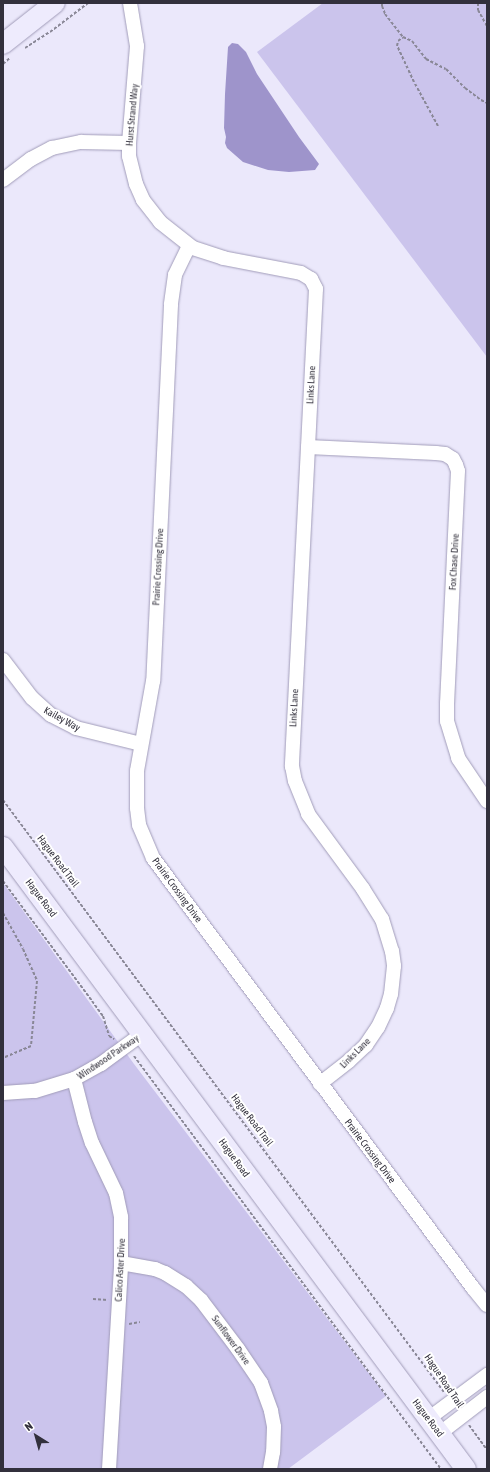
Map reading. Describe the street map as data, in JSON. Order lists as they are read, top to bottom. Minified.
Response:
{"streets":{"main road":["Hague Road"],"street":["Hurst Strand Way","Links Lane","Fox Chase Drive","Prairie Crossing Drive","Kailey Way","Windwood Parkway","Calico Aster Drive","Sunflower Drive"],"path":["Hague Road Trail"]},"crossings":[["Hurst Strand Way","Links Lane"],["Hurst Strand Way","Prairie Crossing Drive"],["Links Lane","Fox Chase Drive"],["Links Lane","Prairie Crossing Drive"],["Prairie Crossing Drive","Kailey Way"],["Hague Road","Windwood Parkway"],["Windwood Parkway","Calico Aster Drive"],["Calico Aster Drive","Sunflower Drive"]],"north":"top left"}
